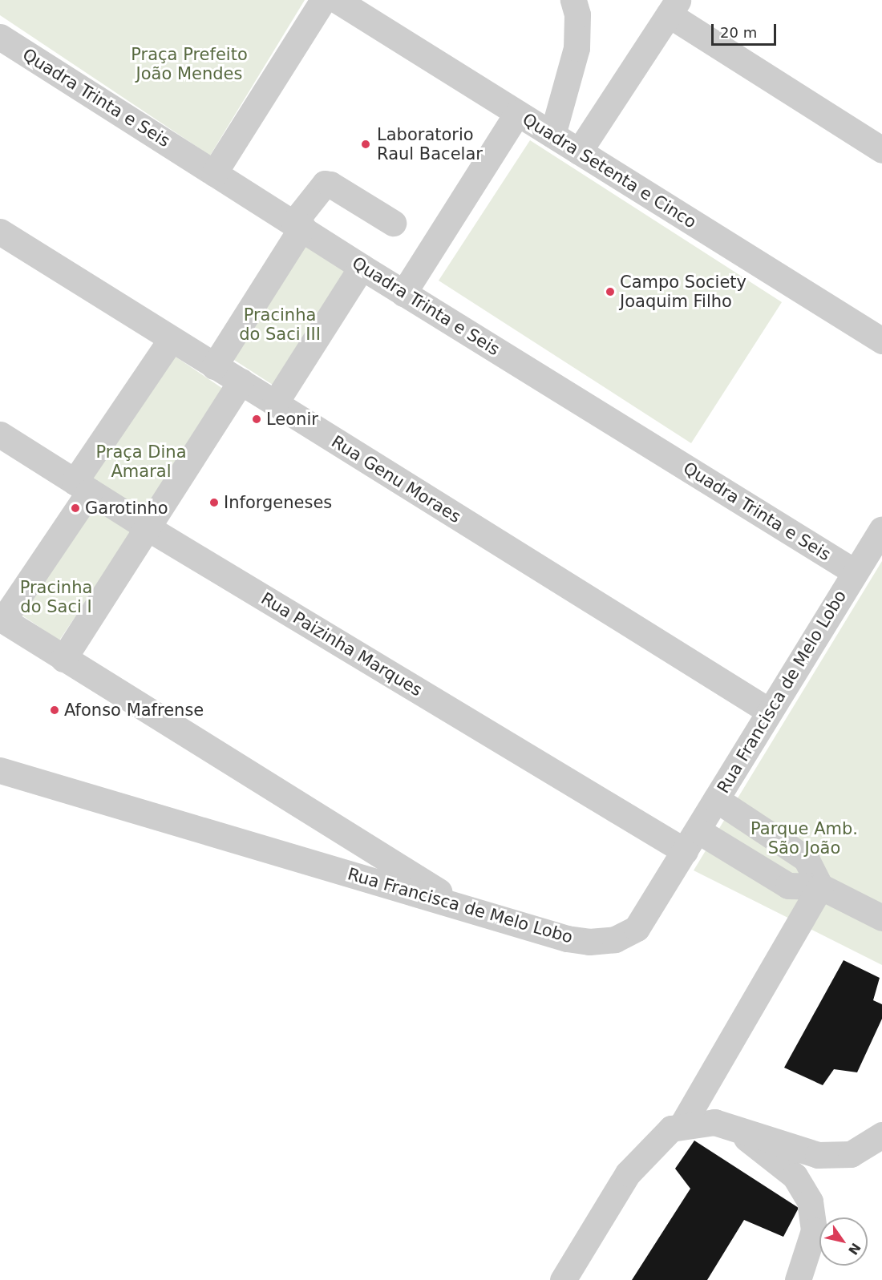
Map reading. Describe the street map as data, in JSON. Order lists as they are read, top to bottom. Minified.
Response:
{"streets":{"street":["Quadra Trinta e Seis","Quadra Setenta e Cinco","Rua Genu Moraes","Rua Paizinha Marques","Rua Francisca de Melo Lobo"]},"crossings":[["Quadra Trinta e Seis","Rua Francisca de Melo Lobo"],["Rua Genu Moraes","Rua Francisca de Melo Lobo"],["Rua Paizinha Marques","Rua Francisca de Melo Lobo"]],"parks":["Praça Prefeito João Mendes","Pracinha do Saci III","Praça Dina Amaral","Pracinha do Saci I","Parque Amb. São João"],"places":["Laboratorio Raul Bacelar","Campo Society Joaquim Filho","Leonir","Inforgeneses","Garotinho","Afonso Mafrense"],"scale_bar":"20 m","north":"bottom right"}
